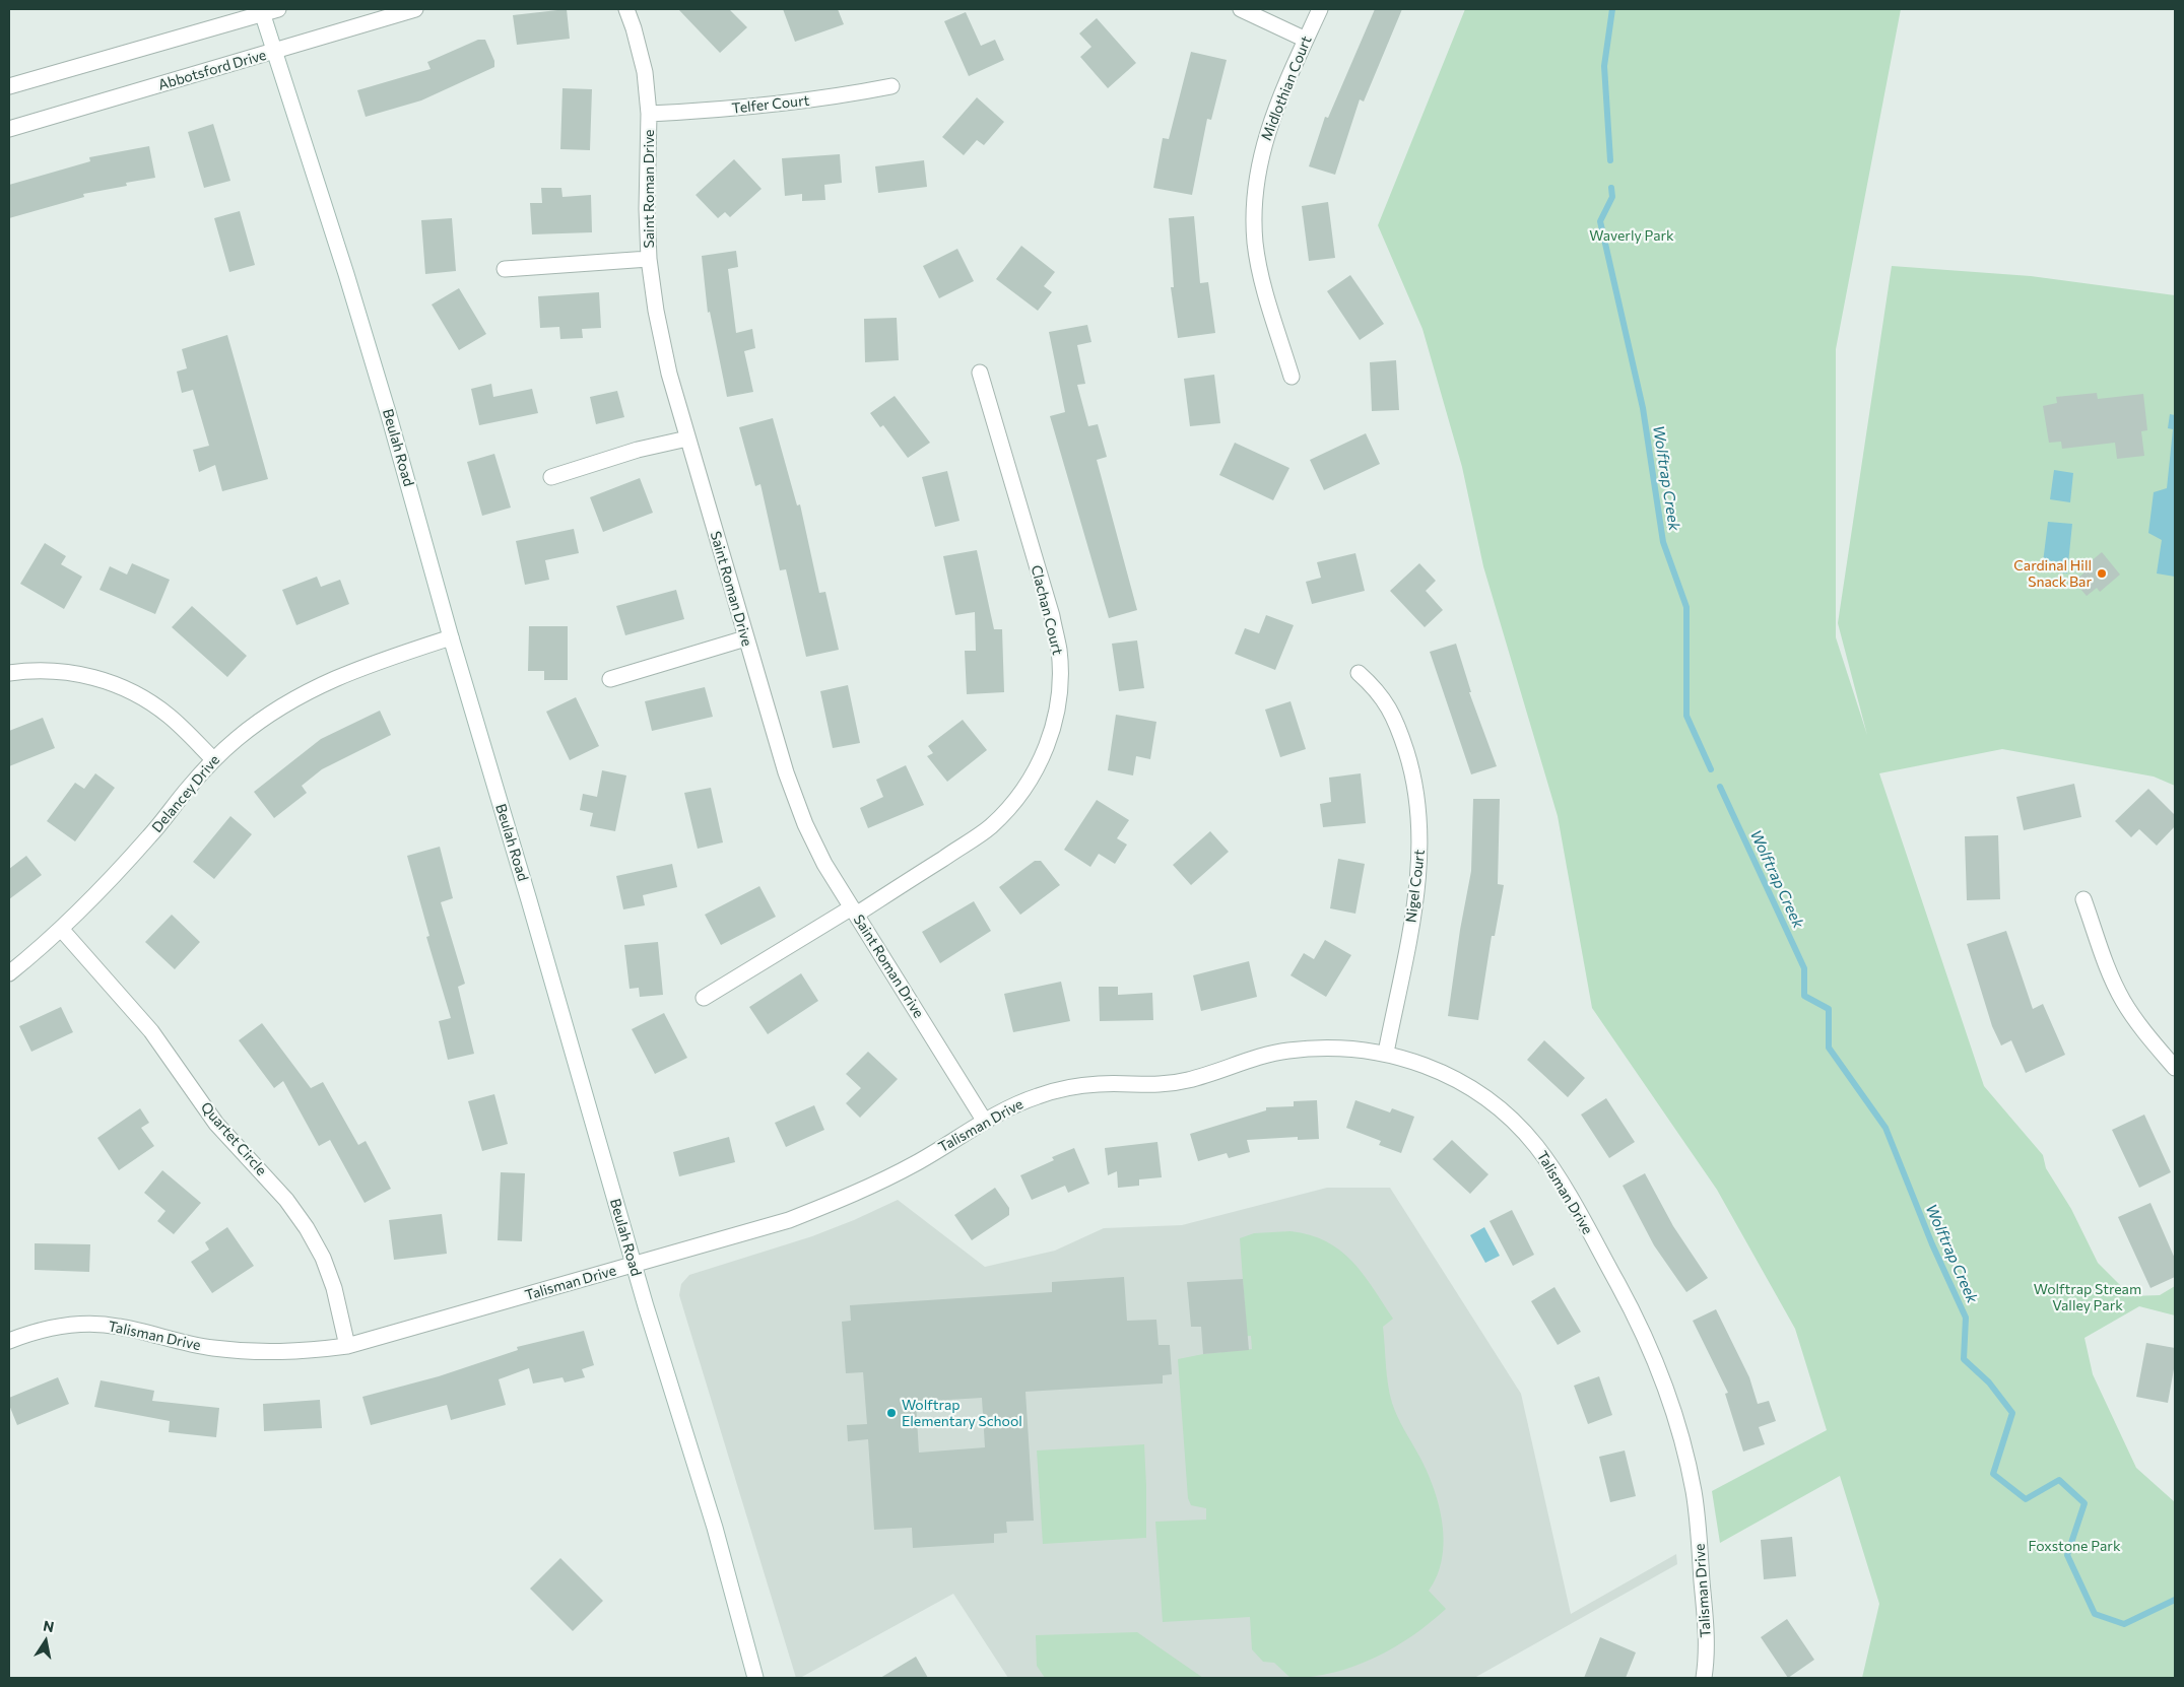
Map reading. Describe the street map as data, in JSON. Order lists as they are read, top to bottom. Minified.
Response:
{"streets":{"street":["Abbotsford Drive","Midlothian Court","Telfer Court","Saint Roman Drive","Beulah Road","Clachan Court","Delancey Drive","Nigel Court","Talisman Drive","Quartet Circle"]},"crossings":[["Abbotsford Drive","Beulah Road"],["Telfer Court","Saint Roman Drive"],["Saint Roman Drive","Clachan Court"],["Saint Roman Drive","Talisman Drive"],["Beulah Road","Delancey Drive"],["Beulah Road","Talisman Drive"],["Delancey Drive","Quartet Circle"],["Nigel Court","Talisman Drive"],["Talisman Drive","Quartet Circle"]],"water":["Wolftrap Creek"],"parks":["Waverly Park","Wolftrap Stream Valley Park","Foxstone Park"],"places":["Cardinal Hill Snack Bar","Wolftrap Elementary School"],"north":"top"}
